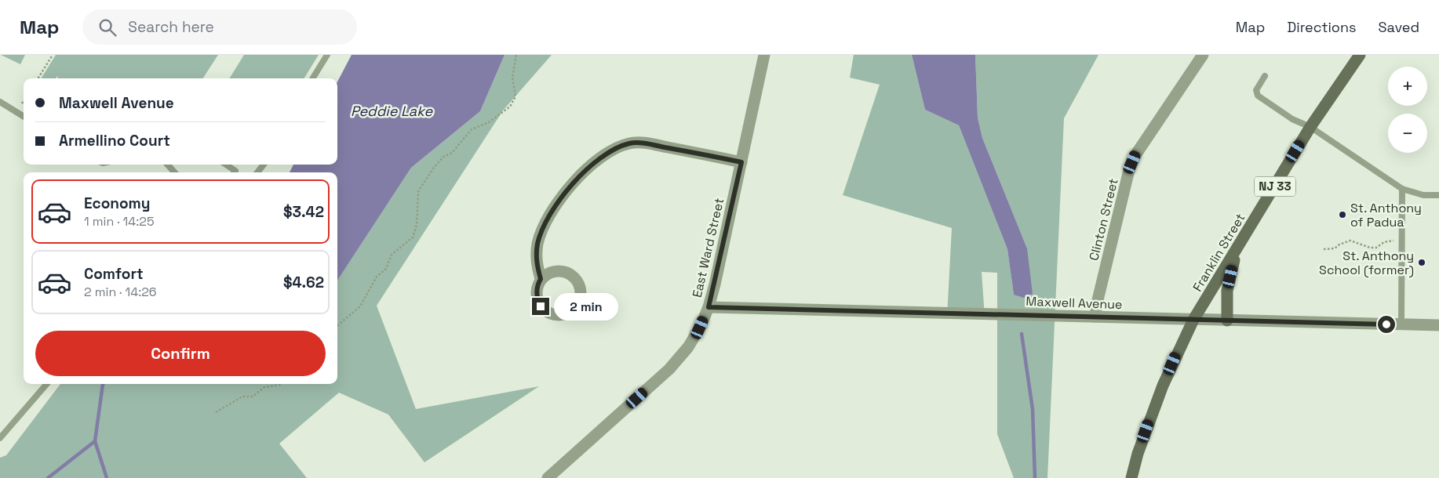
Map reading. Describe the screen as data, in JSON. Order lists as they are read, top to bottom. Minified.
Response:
{"streets":{"main road":["NJ 33","Franklin Street"],"street":["Clinton Street","East Ward Street","Maxwell Avenue"]},"crossings":[["Clinton Street","Maxwell Avenue"],["East Ward Street","Maxwell Avenue"],["Franklin Street","Maxwell Avenue"]],"water":["Peddie Lake"],"places":["St. Anthony of Padua","St. Anthony School (former)"],"page":{"header":"Map","search":"Search here","nav":["Map","Directions","Saved"],"map_buttons":["+","−"],"banner":["Maxwell Avenue","Armellino Court"],"list":[{"name":"Economy","note":"1 min · 14:25","value":"$3.42"},{"name":"Comfort","note":"2 min · 14:26","value":"$4.62"}],"bubble":"2 min","buttons":"Confirm"}}
